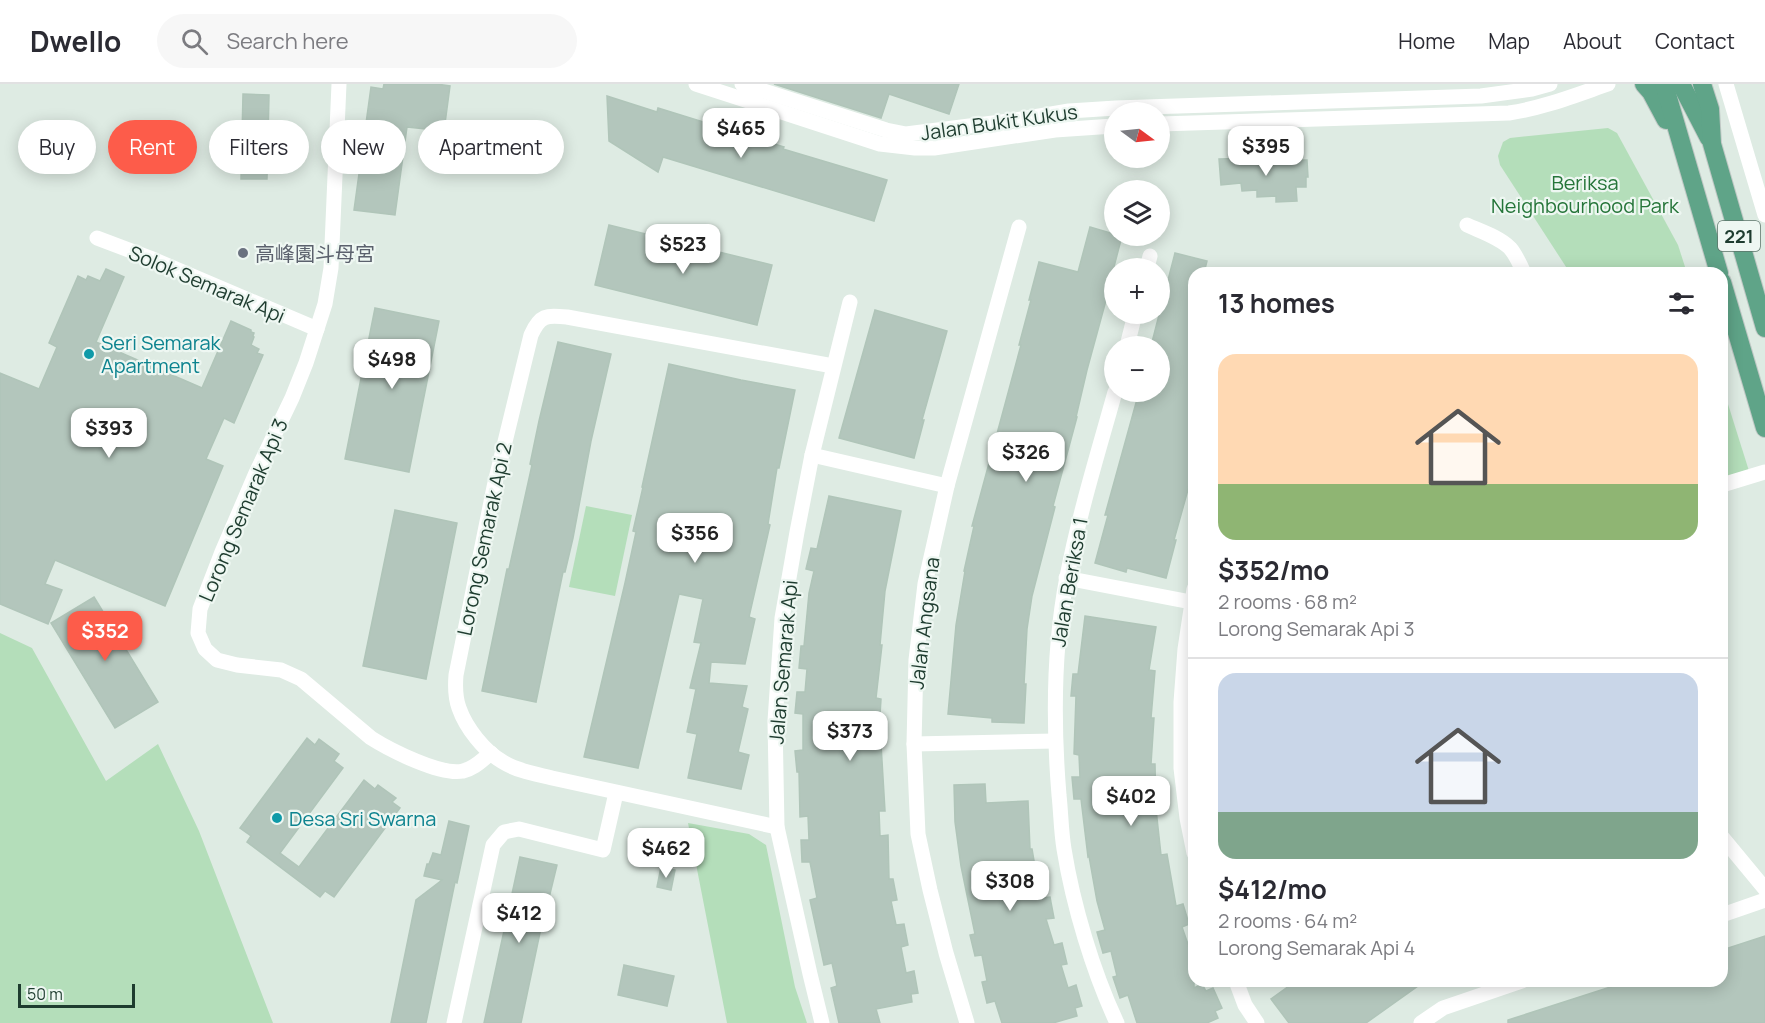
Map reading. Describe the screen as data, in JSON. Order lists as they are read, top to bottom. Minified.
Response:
{"streets":{"main road":["221"],"street":["Jalan Bukit Kukus","Solok Semarak Api","Lorong Semarak Api 3","Lorong Semarak Api 2","Jalan Beriksa 1","Jalan Angsana","Jalan Semarak Api"]},"crossings":[["Solok Semarak Api","Lorong Semarak Api 3"],["Lorong Semarak Api 3","Lorong Semarak Api 2"],["Lorong Semarak Api 2","Jalan Semarak Api"]],"parks":["Beriksa Neighbourhood Park"],"places":["高峰園斗母宮","Seri Semarak Apartment","Desa Sri Swarna"],"scale_bar":"50 m","north":"right","page":{"header":"Dwello","search":"Search here","nav":["Home","Map","About","Contact"],"map_buttons":["+","−"],"price":["$465","$395","$523","$498","$393","$326","$356","$352","$373","$402","$462","$308","$412"],"chip":["Buy","Rent","Filters","New","Apartment"],"heading":"13 homes","list":[{"name":"$352/mo","note":"2 rooms · 68 m² · Lorong Semarak Api 3"},{"name":"$412/mo","note":"2 rooms · 64 m² · Lorong Semarak Api 4"}],"scale":"50 m"}}
